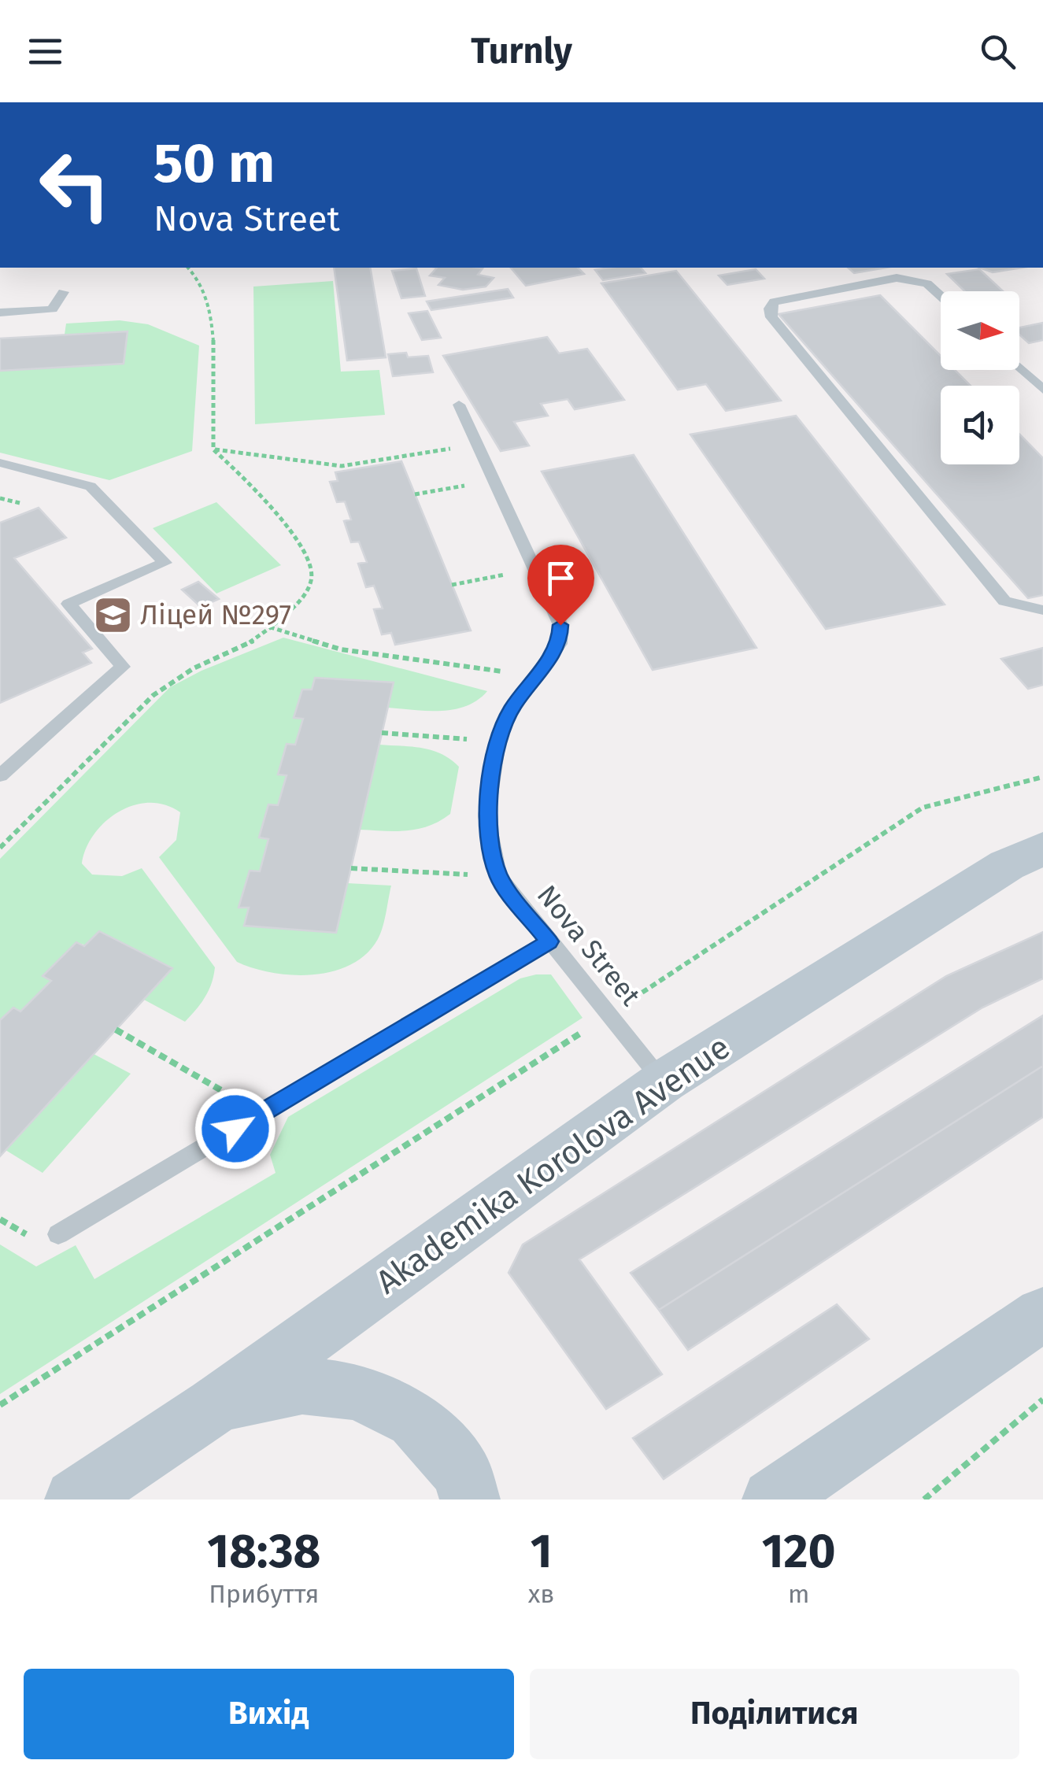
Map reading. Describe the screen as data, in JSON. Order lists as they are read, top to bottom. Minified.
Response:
{"streets":{"main road":["Akademika Korolova Avenue"],"lane":["Nova Street"]},"crossings":[["Nova Street","Akademika Korolova Avenue"]],"places":{"school or university":["Ліцей №297"]},"north":"right","page":{"header":"Turnly","turn":["50 m","Nova Street"],"eta":["18:38","Прибуття","1","хв","120","m"],"buttons":["Вихід","Поділитися"]}}
